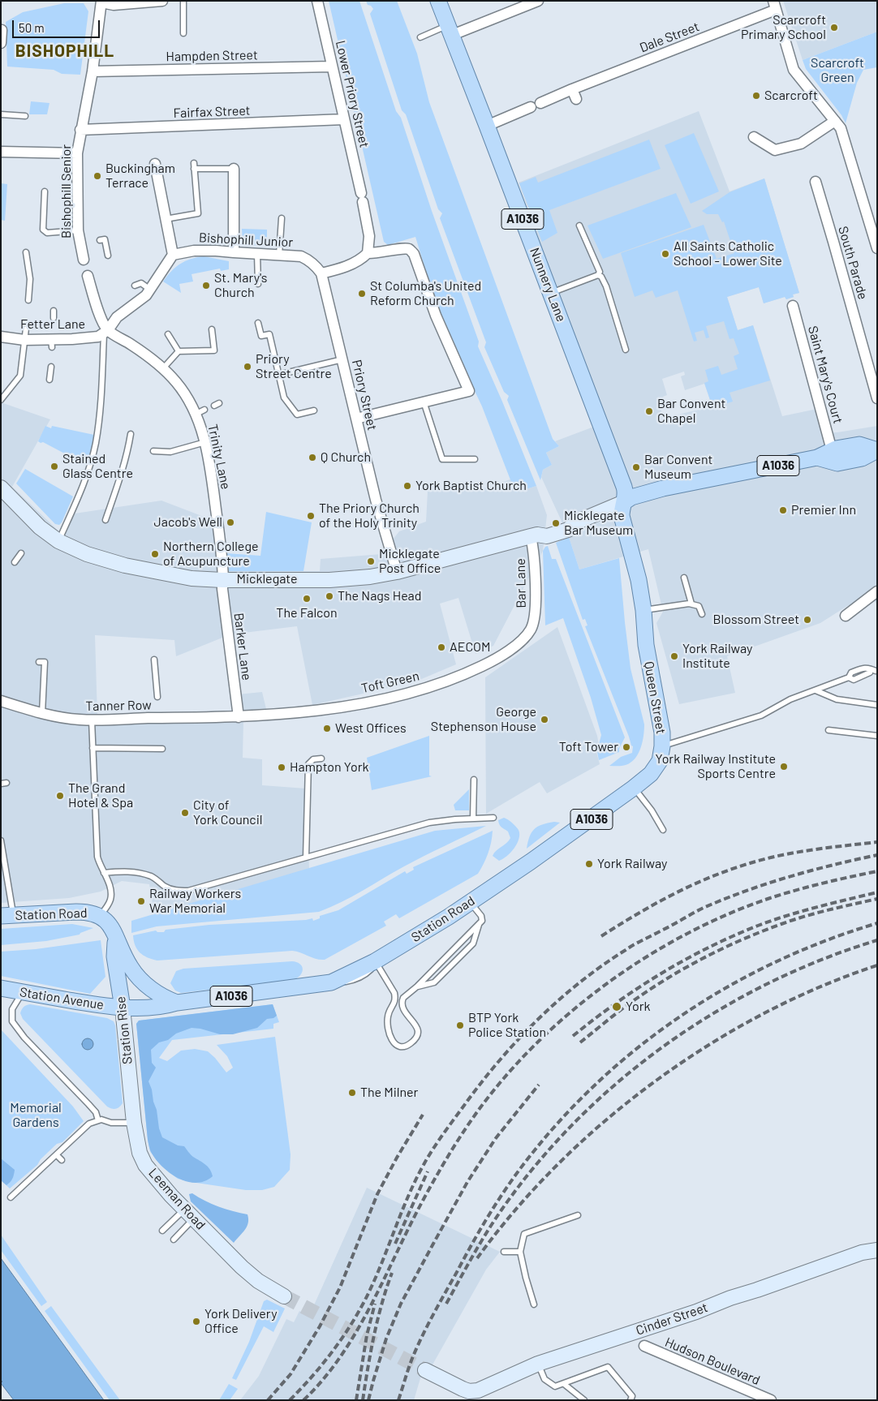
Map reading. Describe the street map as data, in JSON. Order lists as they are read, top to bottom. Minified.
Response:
{"streets":{"main road":["A1036","Nunnery Lane","Queen Street","Station Road","Station Avenue","Station Rise"],"street":["Dale Street","Hampden Street","Lower Priory Street","Fairfax Street","Bishophill Senior","Bishophill Junior","South Parade","Fetter Lane","Saint Mary's Court","Priory Street","Trinity Lane","Micklegate","Bar Lane","Barker Lane","Toft Green","Tanner Row","Leeman Road","Cinder Street","Hudson Boulevard"]},"crossings":[["Dale Street","Nunnery Lane"],["Hampden Street","Lower Priory Street"],["Hampden Street","Bishophill Senior"],["Lower Priory Street","Fairfax Street"],["Fairfax Street","Bishophill Senior"],["A1036","Nunnery Lane"],["A1036","Saint Mary's Court"],["A1036","Micklegate"],["A1036","Queen Street"],["Bishophill Junior","Priory Street"],["Nunnery Lane","Micklegate"],["Nunnery Lane","Queen Street"],["Fetter Lane","Trinity Lane"],["Priory Street","Micklegate"],["Trinity Lane","Micklegate"],["Trinity Lane","Barker Lane"],["Micklegate","Bar Lane"],["Micklegate","Barker Lane"],["Micklegate","Queen Street"],["Bar Lane","Toft Green"],["Barker Lane","Toft Green"],["Barker Lane","Tanner Row"],["Toft Green","Tanner Row"],["Queen Street","Station Road"],["Station Road","Station Avenue"],["Station Road","Station Rise"],["Station Avenue","Station Rise"],["Station Rise","Leeman Road"]],"districts":["BISHOPHILL"],"parks":["Scarcroft Green","Memorial Gardens"],"places":["Scarcroft Primary School","Scarcroft","Buckingham Terrace","All Saints Catholic School - Lower Site","St. Mary's Church","St Columba's United Reform Church","Priory Street Centre","Bar Convent Chapel","Q Church","Stained Glass Centre","Bar Convent Museum","York Baptist Church","Premier Inn","The Priory Church of the Holy Trinity","Jacob's Well","Micklegate Bar Museum","Northern College of Acupuncture","Micklegate Post Office","The Nags Head","The Falcon","Blossom Street","AECOM","York Railway Institute","George Stephenson House","West Offices","Toft Tower","York Railway Institute Sports Centre","Hampton York","The Grand Hotel & Spa","City of York Council","York Railway","Railway Workers War Memorial","York","BTP York Police Station","The Milner","York Delivery Office"],"scale_bar":"50 m"}
